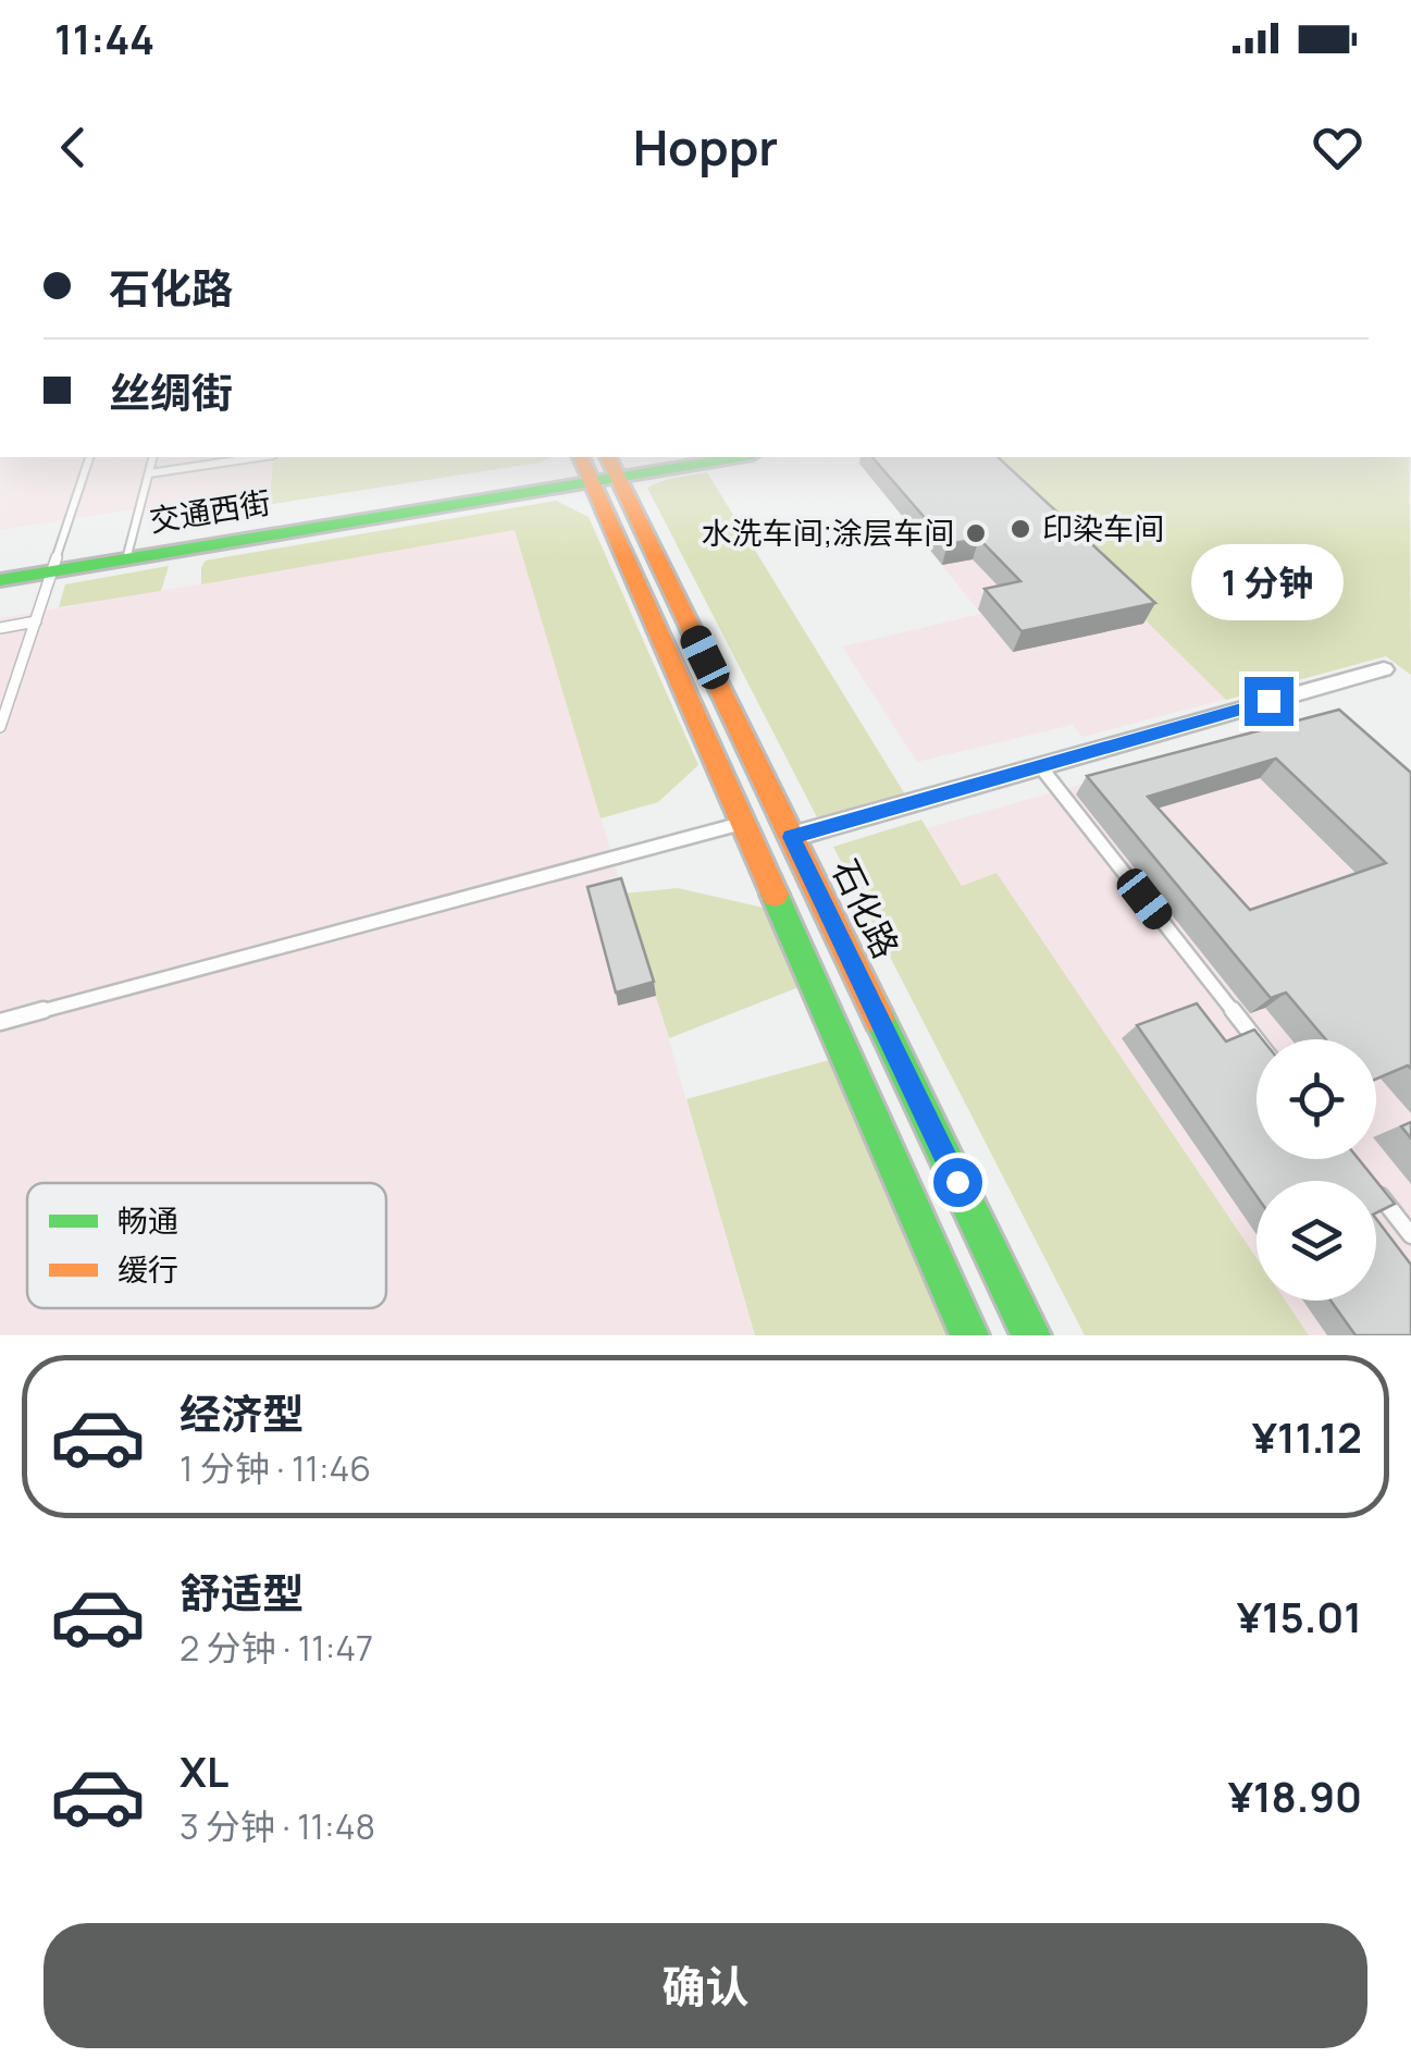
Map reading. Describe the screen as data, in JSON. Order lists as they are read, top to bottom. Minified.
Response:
{"streets":{"main road":["交通西街","石化路"]},"crossings":[["交通西街","石化路"]],"places":["印染车间","水洗车间;涂层车间"],"legend":["畅通","缓行"],"page":{"status":"11:44","header":"Hoppr","banner":["石化路","丝绸街"],"bubble":"1 分钟","list":[{"name":"经济型","note":"1 分钟 · 11:46","value":"¥11.12"},{"name":"舒适型","note":"2 分钟 · 11:47","value":"¥15.01"},{"name":"XL","note":"3 分钟 · 11:48","value":"¥18.90"}],"buttons":"确认"}}
